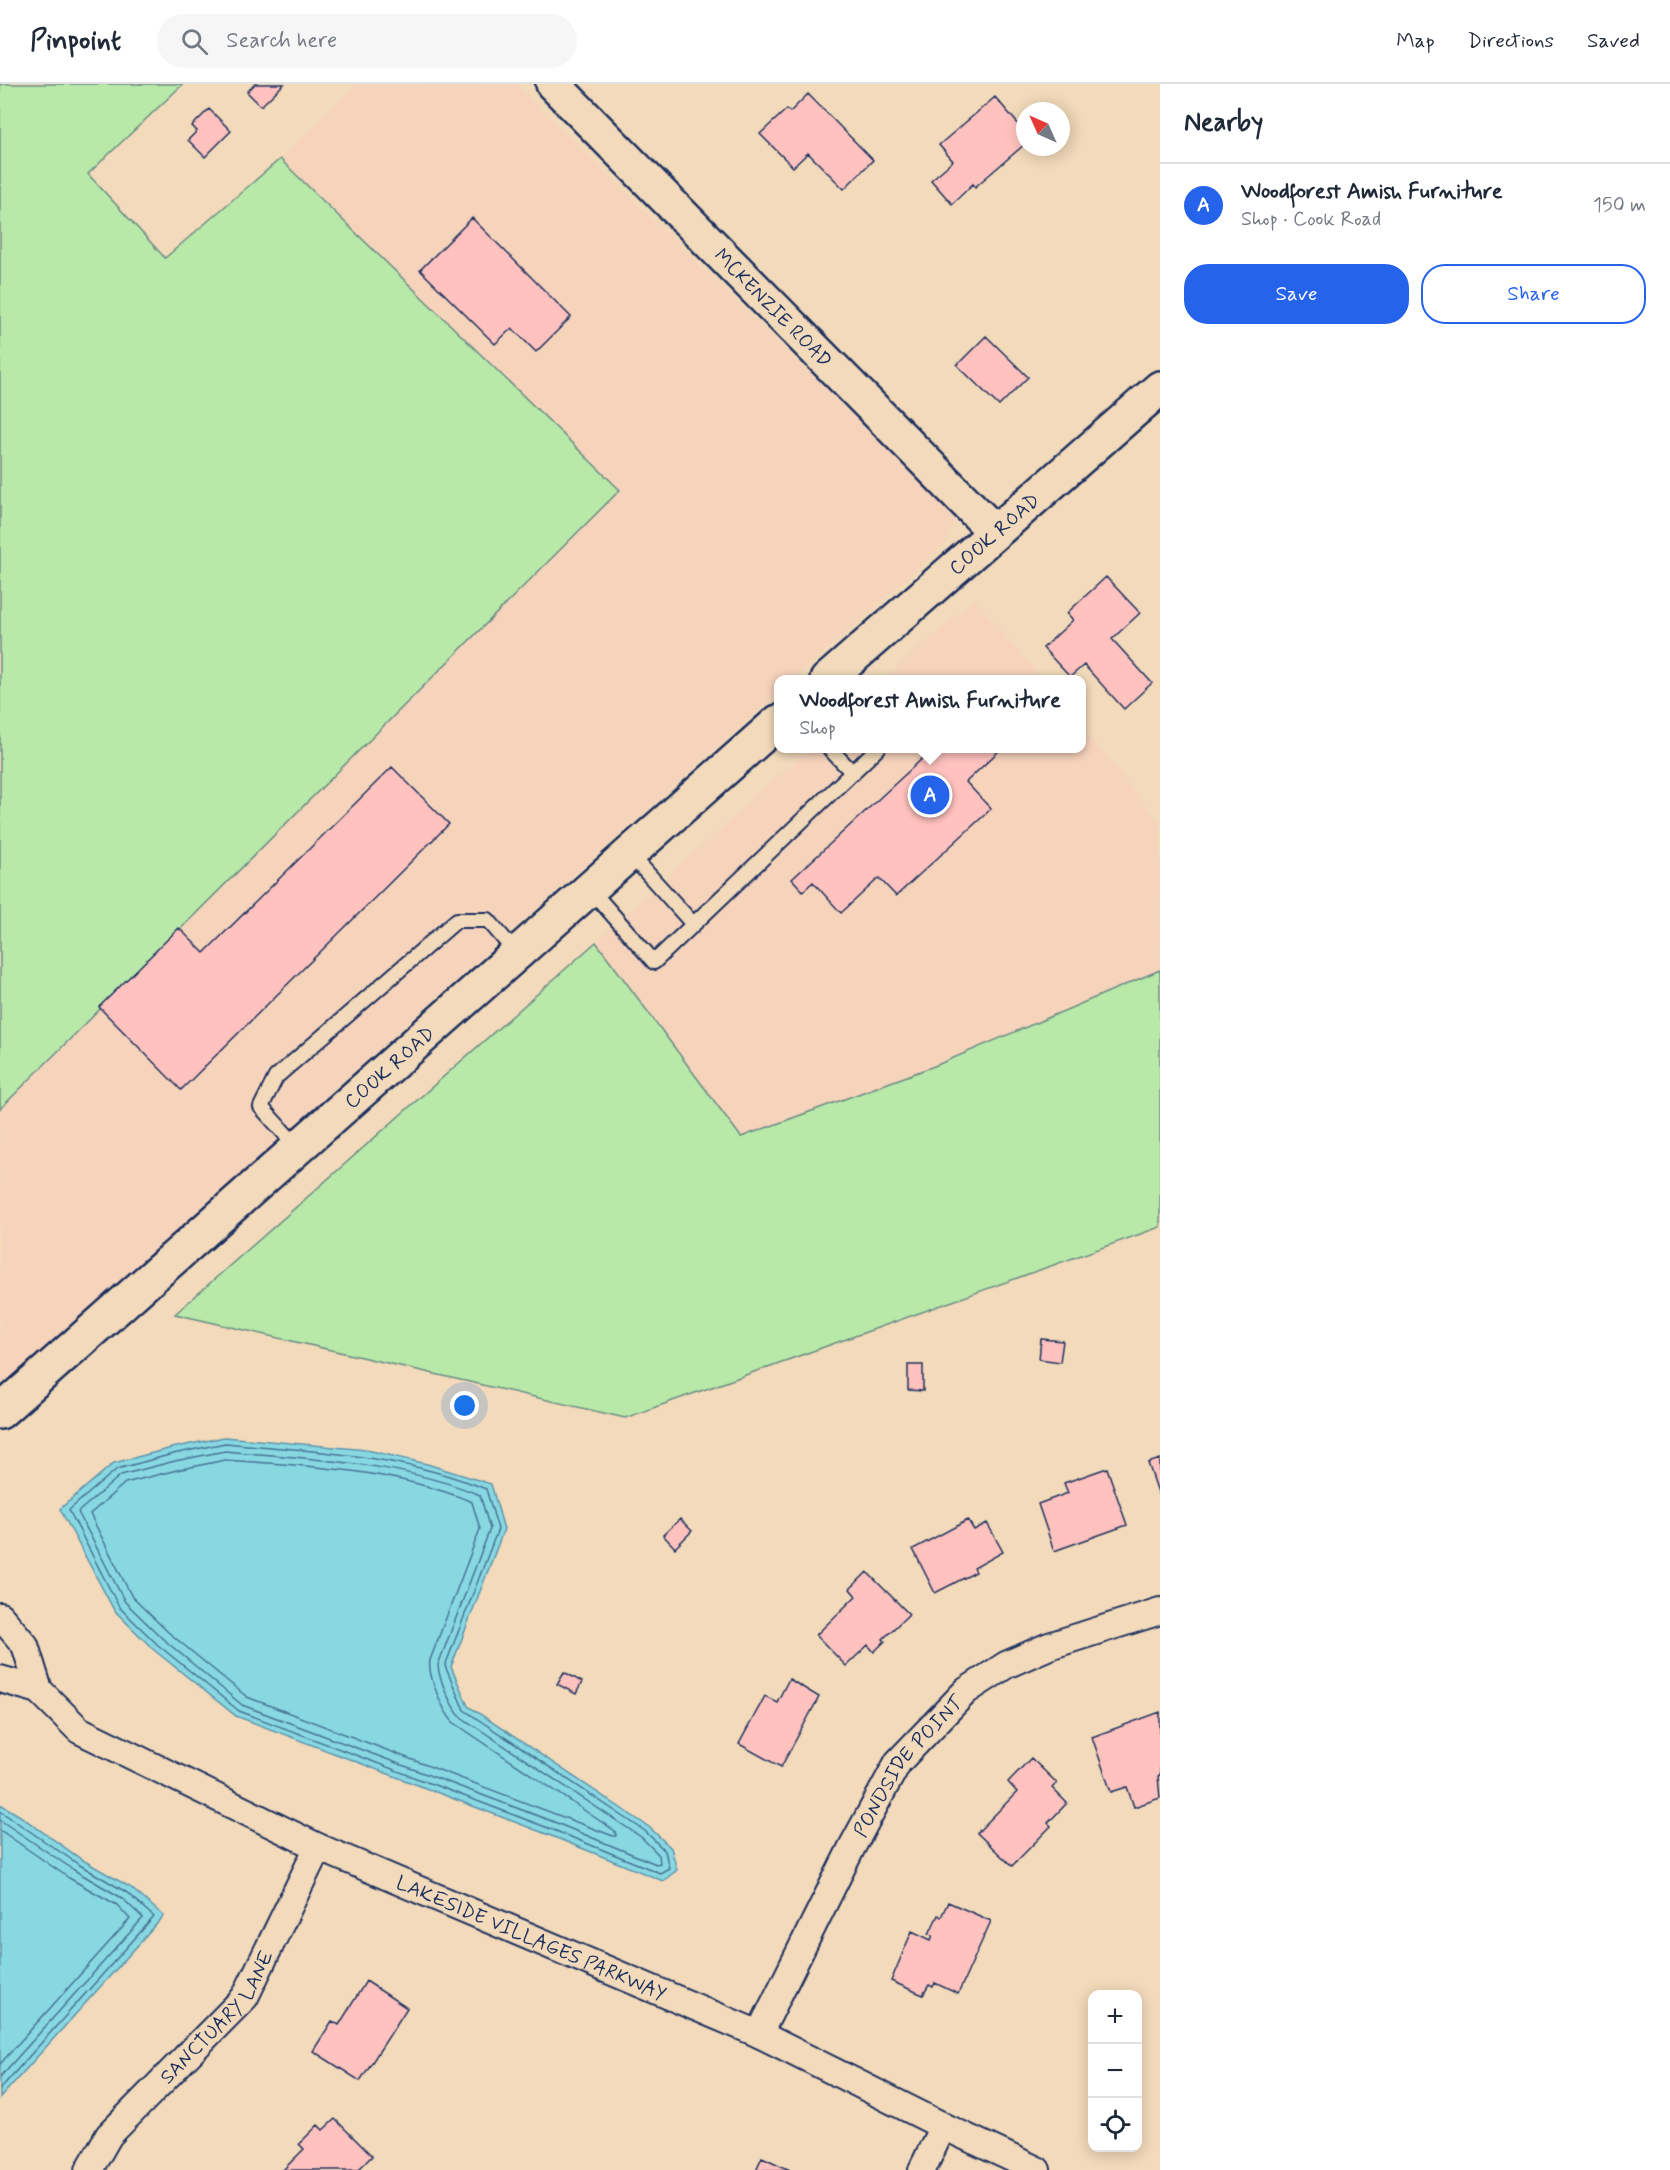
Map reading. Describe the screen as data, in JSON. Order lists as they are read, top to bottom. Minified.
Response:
{"streets":{"street":["MCKENZIE ROAD","COOK ROAD","PONDSIDE POINT","LAKESIDE VILLAGES PARKWAY","SANCTUARY LANE"]},"crossings":[["MCKENZIE ROAD","COOK ROAD"],["PONDSIDE POINT","LAKESIDE VILLAGES PARKWAY"],["LAKESIDE VILLAGES PARKWAY","SANCTUARY LANE"]],"north":"top left","page":{"header":"Pinpoint","search":"Search here","nav":["Map","Directions","Saved"],"heading":"Nearby","list":[{"mark":"A","name":"Woodforest Amish Furniture","note":"Shop · Cook Road","value":"150 m"}],"buttons":["Save","Share"],"popup":["Woodforest Amish Furniture","Shop"],"pins":"A","map_buttons":["+","−"]}}
